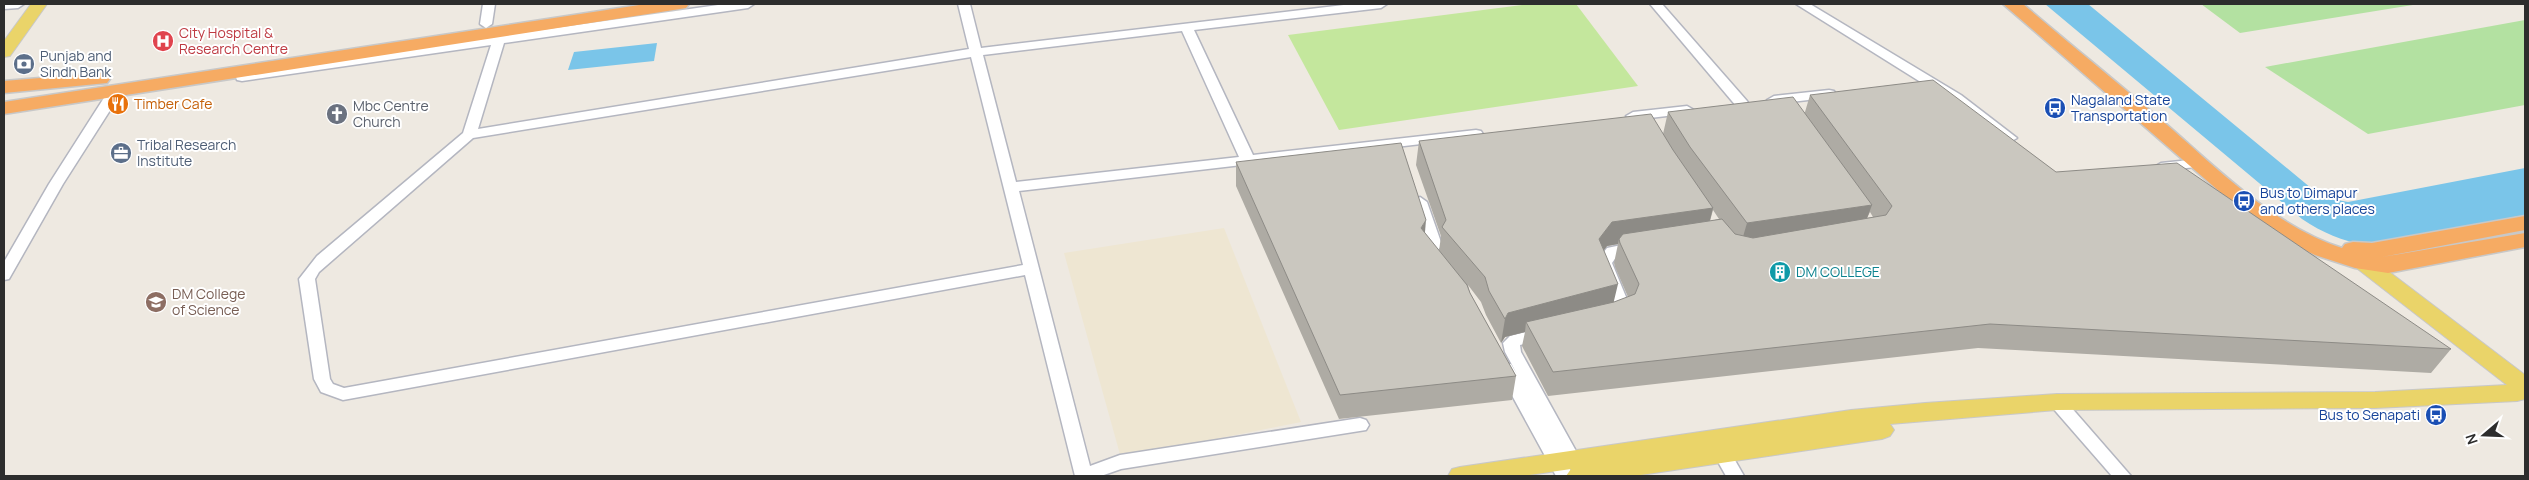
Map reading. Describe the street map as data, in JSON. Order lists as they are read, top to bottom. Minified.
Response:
{"places":{"hospital":["City Hospital & Research Centre"],"bank":["Punjab and Sindh Bank"],"restaurant":["Timber Cafe"],"bus stop":["Nagaland State Transportation","Bus to Dimapur and others places","Bus to Senapati"],"church":["Mbc Centre Church"],"office":["Tribal Research Institute"],"building":["DM COLLEGE"],"school or university":["DM College of Science"]},"north":"left"}
